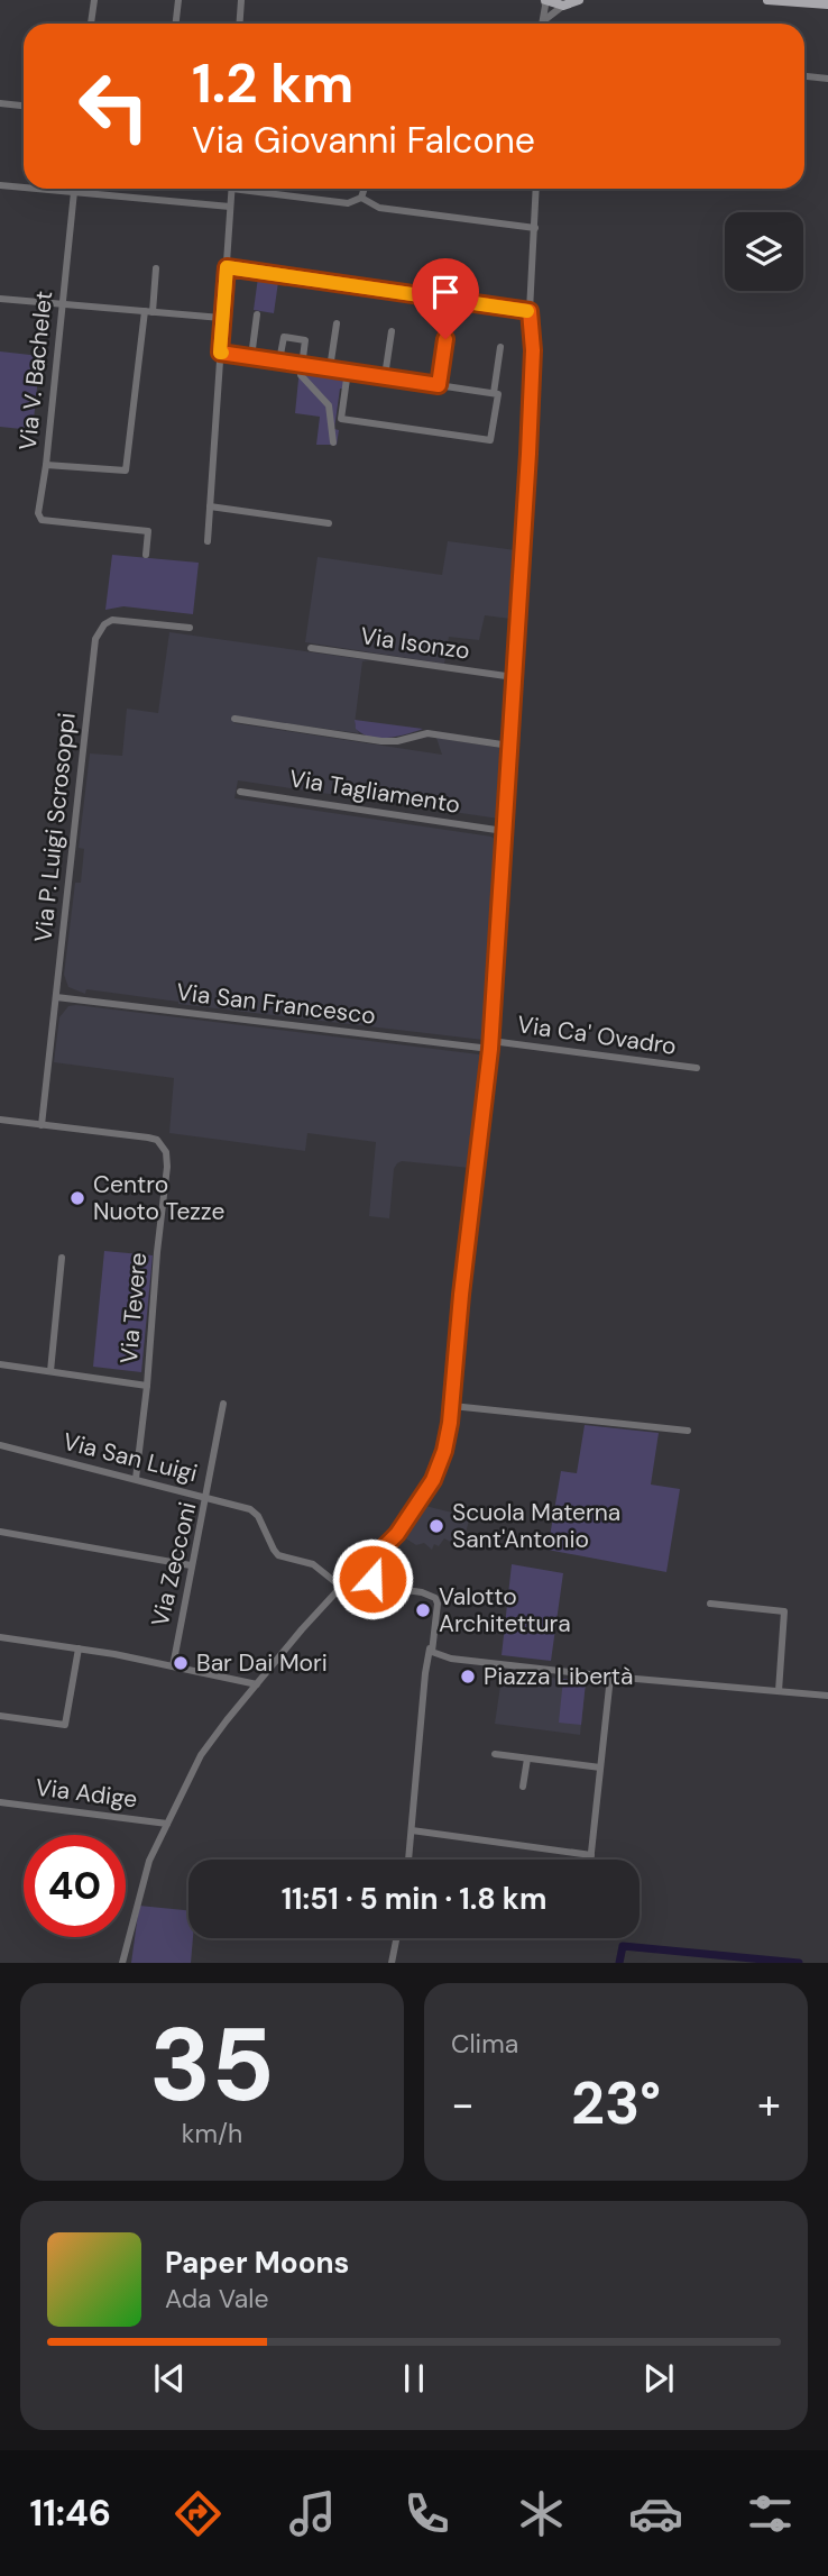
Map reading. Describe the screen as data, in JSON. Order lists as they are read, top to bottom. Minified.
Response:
{"streets":{"street":["Via V. Bachelet","Via Isonzo","Via Tagliamento","Via P. Luigi Scrosoppi","Via San Francesco","Via Ca' Ovadro","Via Tevere","Via San Luigi","Via Zecconi","Via Adige"]},"crossings":[["Via P. Luigi Scrosoppi","Via San Francesco"],["Via P. Luigi Scrosoppi","Via Tevere"],["Via San Francesco","Via Ca' Ovadro"],["Via Tevere","Via San Luigi"],["Via San Luigi","Via Zecconi"]],"places":["Centro Nuoto Tezze","Scuola Materna Sant'Antonio","Valotto Architettura","Bar Dai Mori","Piazza Libertà"],"page":{"turn":["1.2 km","Via Giovanni Falcone"],"limit":"40","trip":"11:51 · 5 min · 1.8 km","tile":[["35","km/h"],"Clima"],"heat":["−","23°","+"],"song":["Paper Moons","Ada Vale"],"tabs":"11:46"}}
